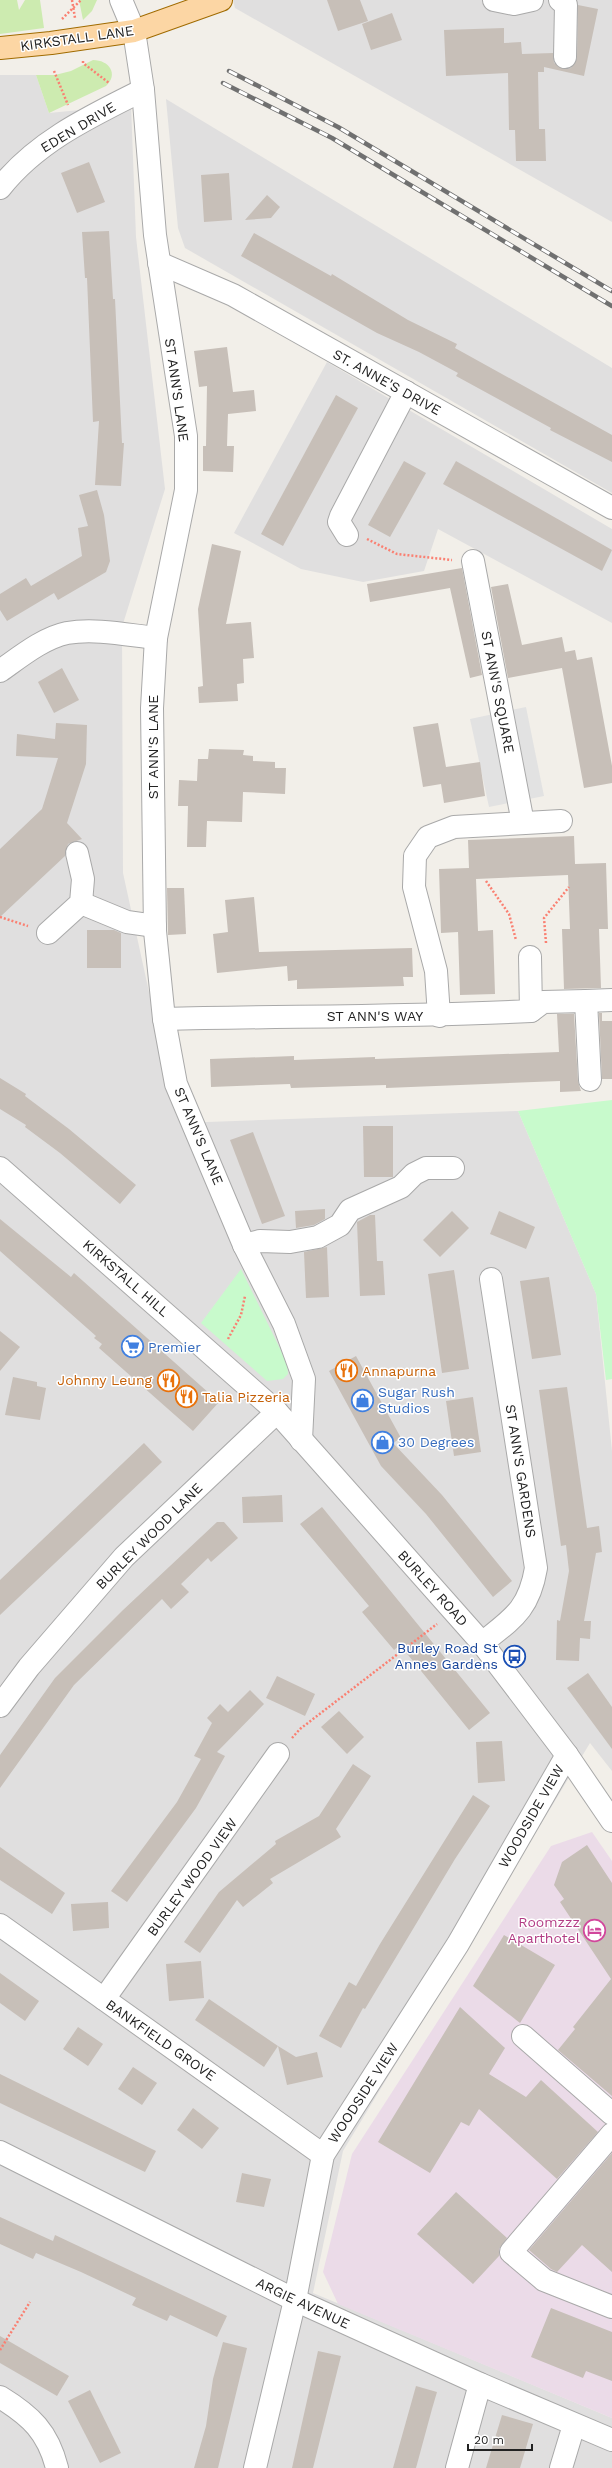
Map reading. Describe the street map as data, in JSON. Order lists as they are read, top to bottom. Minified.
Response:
{"streets":{"main road":["KIRKSTALL LANE"],"street":["EDEN DRIVE","ST. ANNE'S DRIVE","ST ANN'S LANE","ST ANN'S SQUARE","ST ANN'S WAY","KIRKSTALL HILL","ST ANN'S GARDENS","BURLEY WOOD LANE","BURLEY ROAD","WOODSIDE VIEW","BURLEY WOOD VIEW","BANKFIELD GROVE","ARGIE AVENUE"]},"crossings":[["KIRKSTALL LANE","ST ANN'S LANE"],["EDEN DRIVE","ST ANN'S LANE"],["ST. ANNE'S DRIVE","ST ANN'S LANE"],["ST ANN'S LANE","ST ANN'S WAY"],["ST ANN'S LANE","BURLEY ROAD"],["KIRKSTALL HILL","BURLEY ROAD"],["ST ANN'S GARDENS","BURLEY ROAD"],["BURLEY WOOD LANE","BURLEY ROAD"],["BURLEY ROAD","WOODSIDE VIEW"],["WOODSIDE VIEW","BANKFIELD GROVE"],["WOODSIDE VIEW","ARGIE AVENUE"],["BURLEY WOOD VIEW","BANKFIELD GROVE"]],"places":{"supermarket":["Premier"],"restaurant":["Annapurna","Johnny Leung","Talia Pizzeria"],"shop":["Sugar Rush Studios","30 Degrees"],"bus stop":["Burley Road St Annes Gardens"],"hotel":["Roomzzz Aparthotel"]},"scale_bar":"20 m"}
